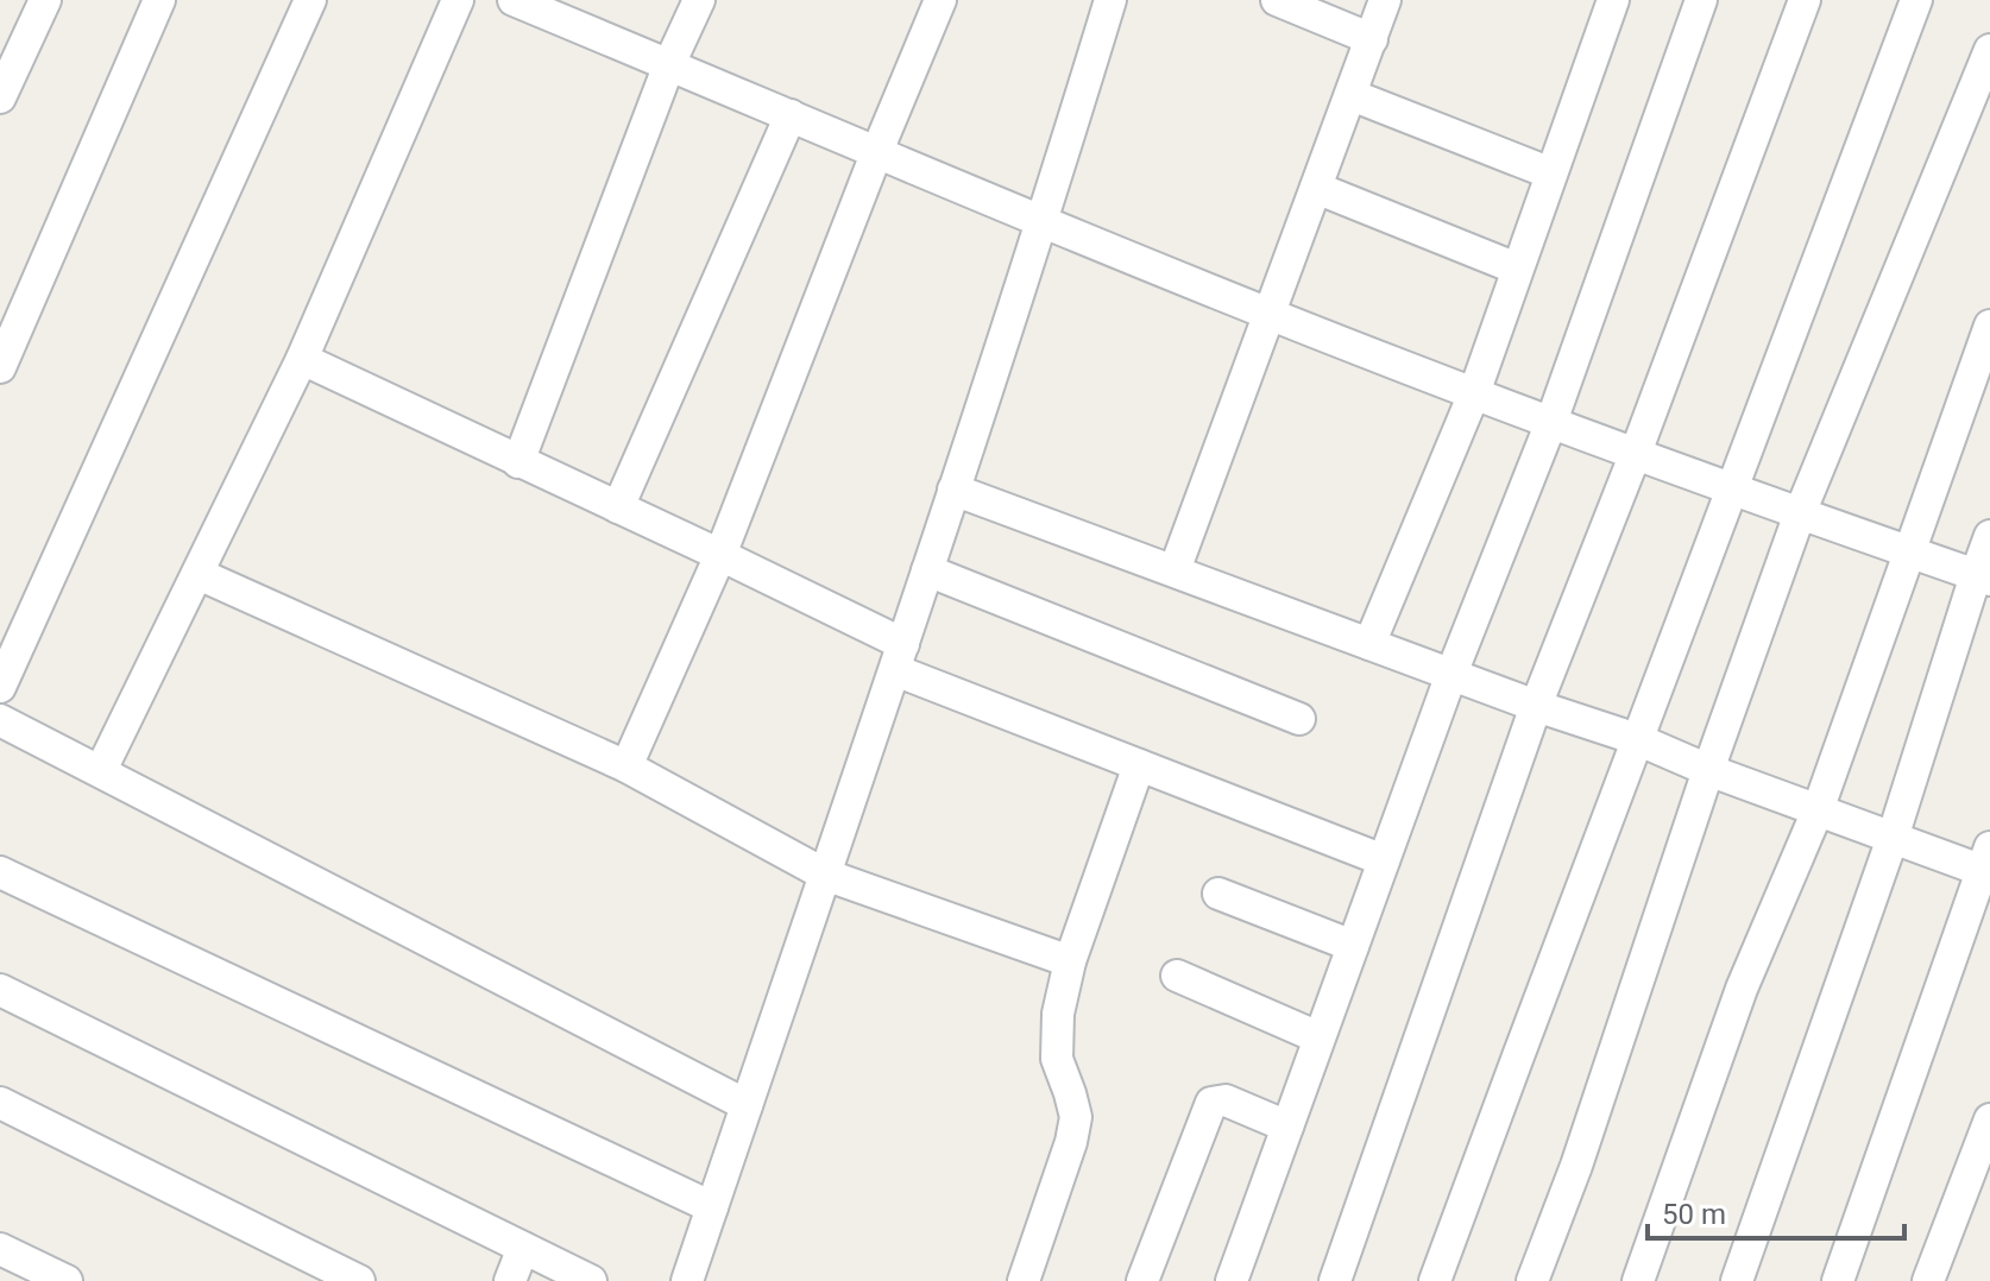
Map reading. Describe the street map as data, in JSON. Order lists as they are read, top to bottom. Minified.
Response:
{"scale_bar":"50 m"}
